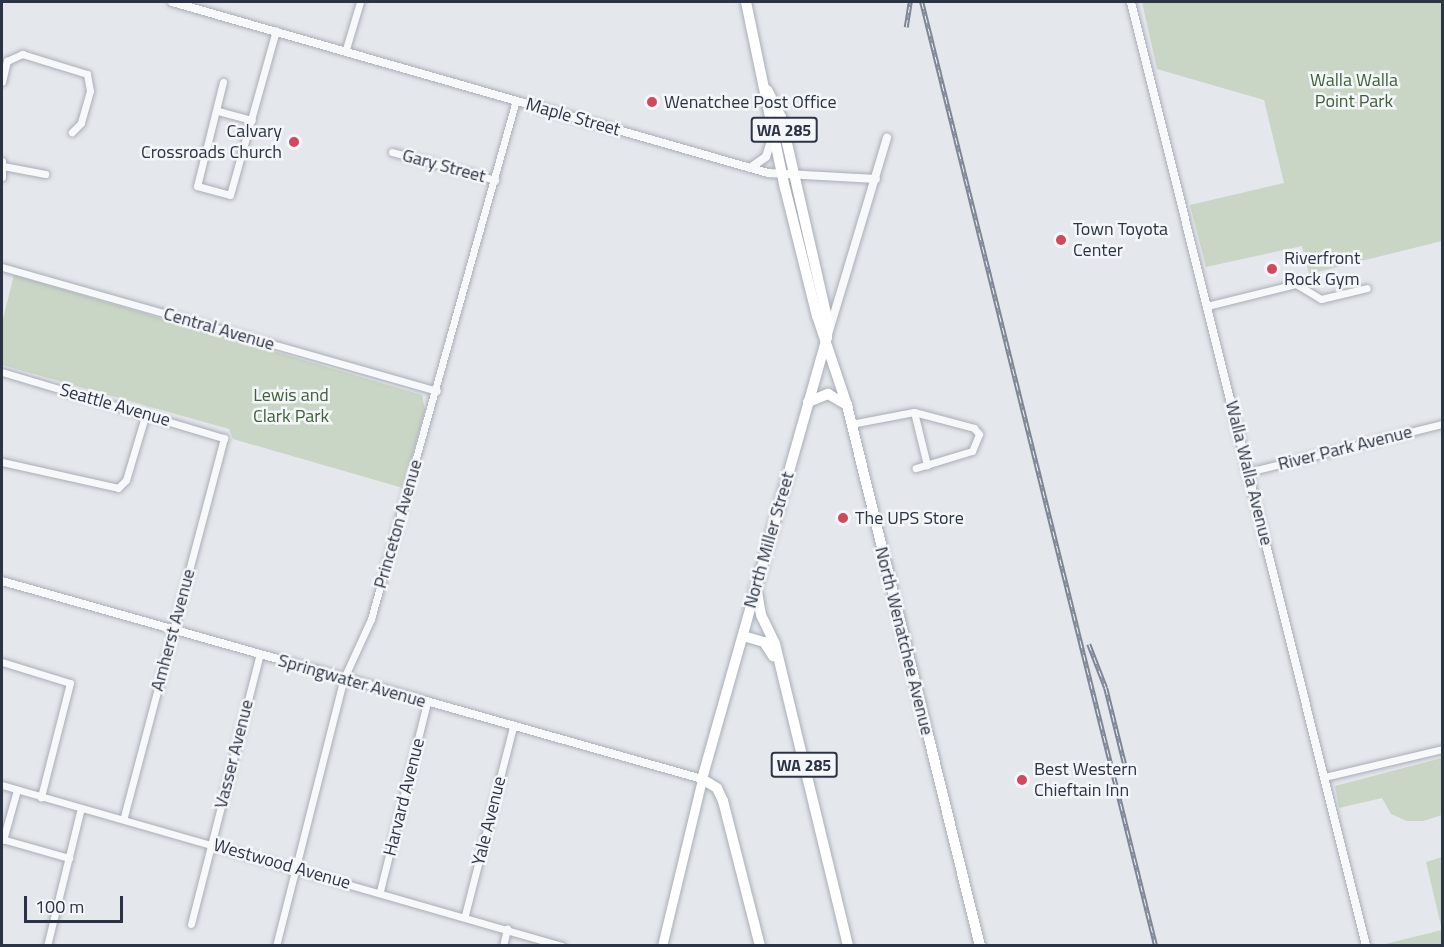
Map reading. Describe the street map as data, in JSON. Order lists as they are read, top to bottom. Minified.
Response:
{"streets":{"main road":["WA 285","North Miller Street","North Wenatchee Avenue"],"street":["Maple Street","Gary Street","Central Avenue","Seattle Avenue","River Park Avenue","Walla Walla Avenue","Princeton Avenue","Amherst Avenue","Springwater Avenue","Vasser Avenue","Harvard Avenue","Yale Avenue","Westwood Avenue"]},"crossings":[["Maple Street","WA 285"],["Maple Street","Princeton Avenue"],["Maple Street","North Miller Street"],["Maple Street","North Wenatchee Avenue"],["WA 285","North Miller Street"],["WA 285","North Wenatchee Avenue"],["Gary Street","Princeton Avenue"],["Central Avenue","Princeton Avenue"],["Seattle Avenue","Amherst Avenue"],["River Park Avenue","Walla Walla Avenue"],["Princeton Avenue","Springwater Avenue"],["Princeton Avenue","Westwood Avenue"],["North Miller Street","North Wenatchee Avenue"],["North Miller Street","Springwater Avenue"],["Amherst Avenue","Springwater Avenue"],["Amherst Avenue","Westwood Avenue"],["Springwater Avenue","Vasser Avenue"],["Springwater Avenue","Harvard Avenue"],["Springwater Avenue","Yale Avenue"],["Vasser Avenue","Westwood Avenue"],["Harvard Avenue","Westwood Avenue"],["Yale Avenue","Westwood Avenue"]],"parks":["Walla Walla Point Park","Lewis and Clark Park"],"places":["Wenatchee Post Office","Calvary Crossroads Church","Town Toyota Center","Riverfront Rock Gym","The UPS Store","Best Western Chieftain Inn"],"scale_bar":"100 m"}
